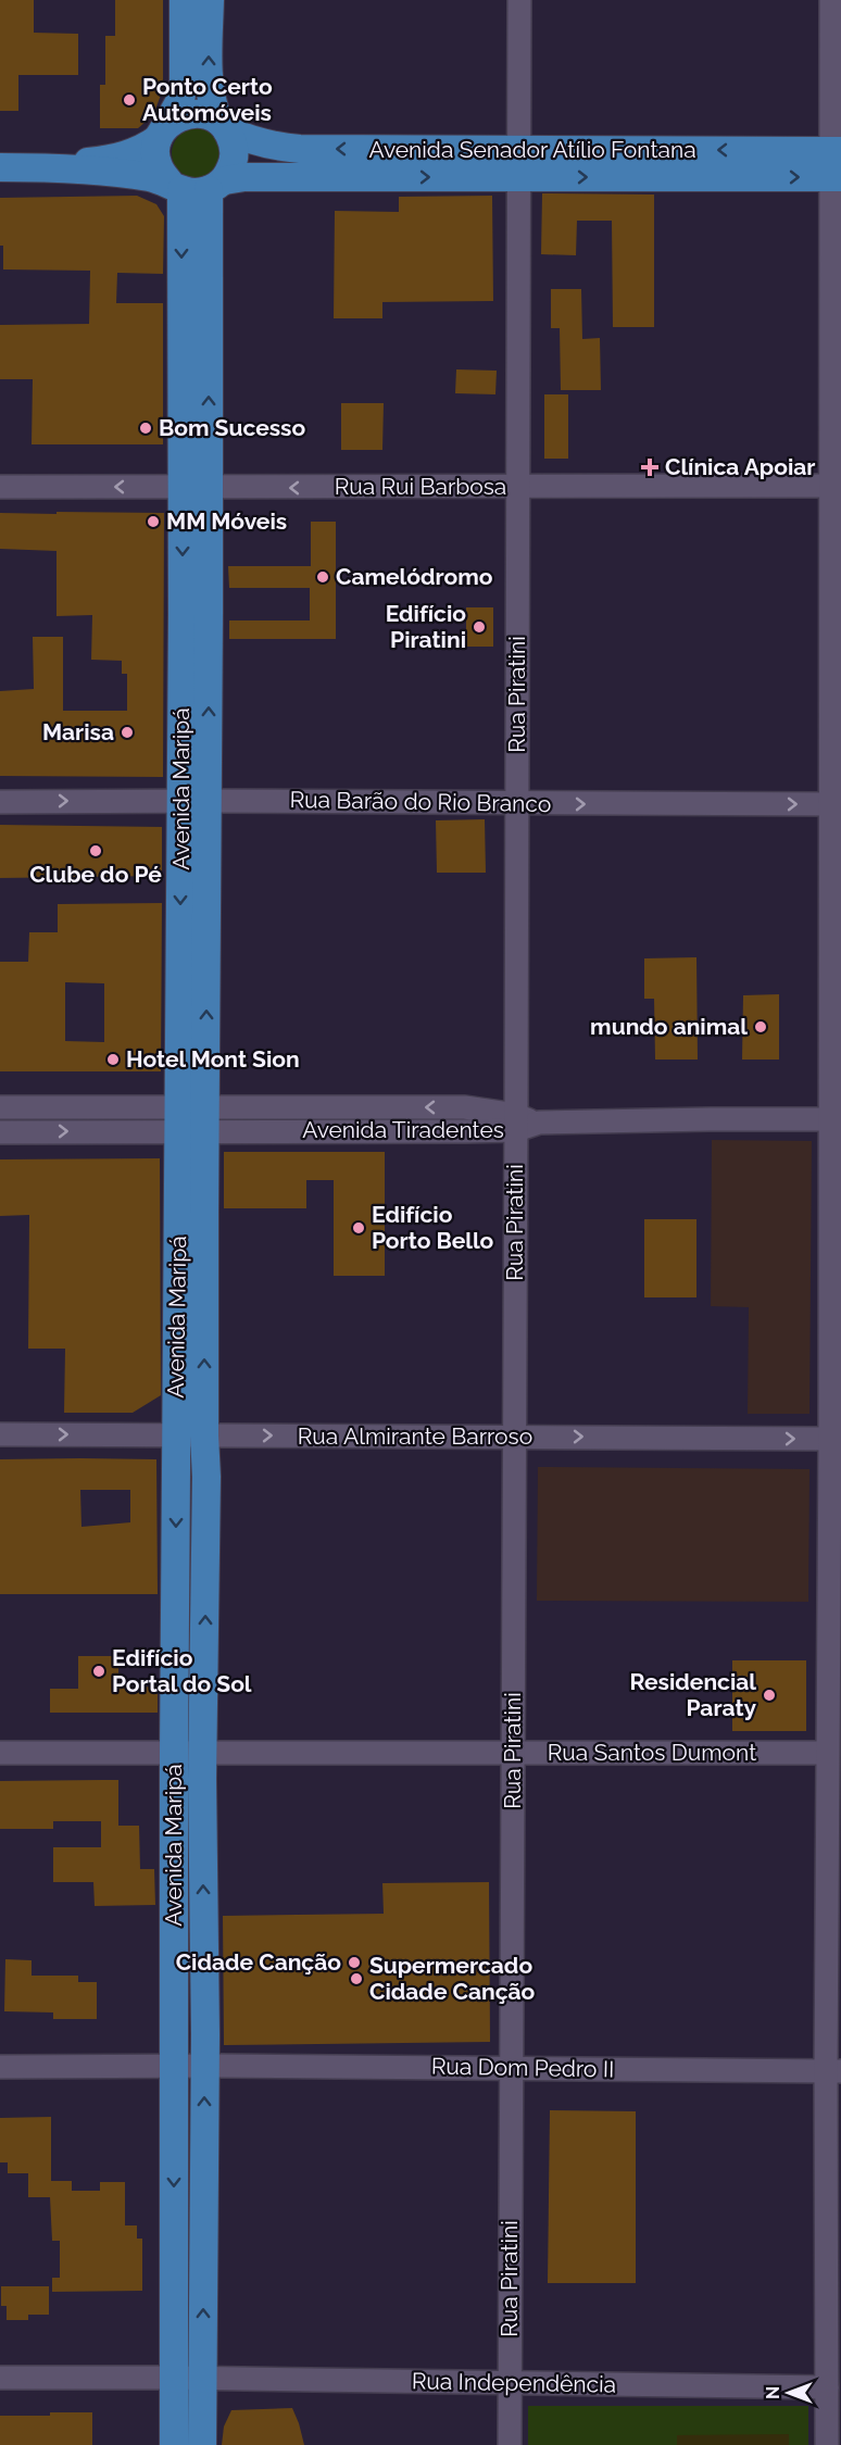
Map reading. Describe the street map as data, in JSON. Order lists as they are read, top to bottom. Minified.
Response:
{"streets":{"main road":["Avenida Senador Atílio Fontana","Avenida Maripá"],"street":["Rua Rui Barbosa","Rua Piratini","Rua Barão do Rio Branco","Avenida Tiradentes","Rua Almirante Barroso","Rua Santos Dumont","Rua Dom Pedro II","Rua Independência"]},"crossings":[["Avenida Senador Atílio Fontana","Rua Piratini"],["Avenida Senador Atílio Fontana","Avenida Maripá"],["Rua Rui Barbosa","Rua Piratini"],["Rua Rui Barbosa","Avenida Maripá"],["Rua Piratini","Rua Barão do Rio Branco"],["Rua Piratini","Avenida Tiradentes"],["Rua Piratini","Rua Almirante Barroso"],["Rua Piratini","Rua Santos Dumont"],["Rua Piratini","Rua Dom Pedro II"],["Rua Piratini","Rua Independência"],["Avenida Maripá","Rua Barão do Rio Branco"],["Avenida Maripá","Avenida Tiradentes"],["Avenida Maripá","Rua Almirante Barroso"],["Avenida Maripá","Rua Santos Dumont"],["Avenida Maripá","Rua Dom Pedro II"],["Avenida Maripá","Rua Independência"]],"one_way":["Rua Rui Barbosa","Rua Barão do Rio Branco","Rua Almirante Barroso"],"places":{"other":["Ponto Certo Automóveis","Bom Sucesso","MM Móveis","Camelódromo","Edifício Piratini","Marisa","Clube do Pé","mundo animal","Hotel Mont Sion","Edifício Porto Bello","Edifício Portal do Sol","Residencial Paraty","Cidade Canção","Supermercado Cidade Canção"],"health":["Clínica Apoiar"]},"north":"left"}
